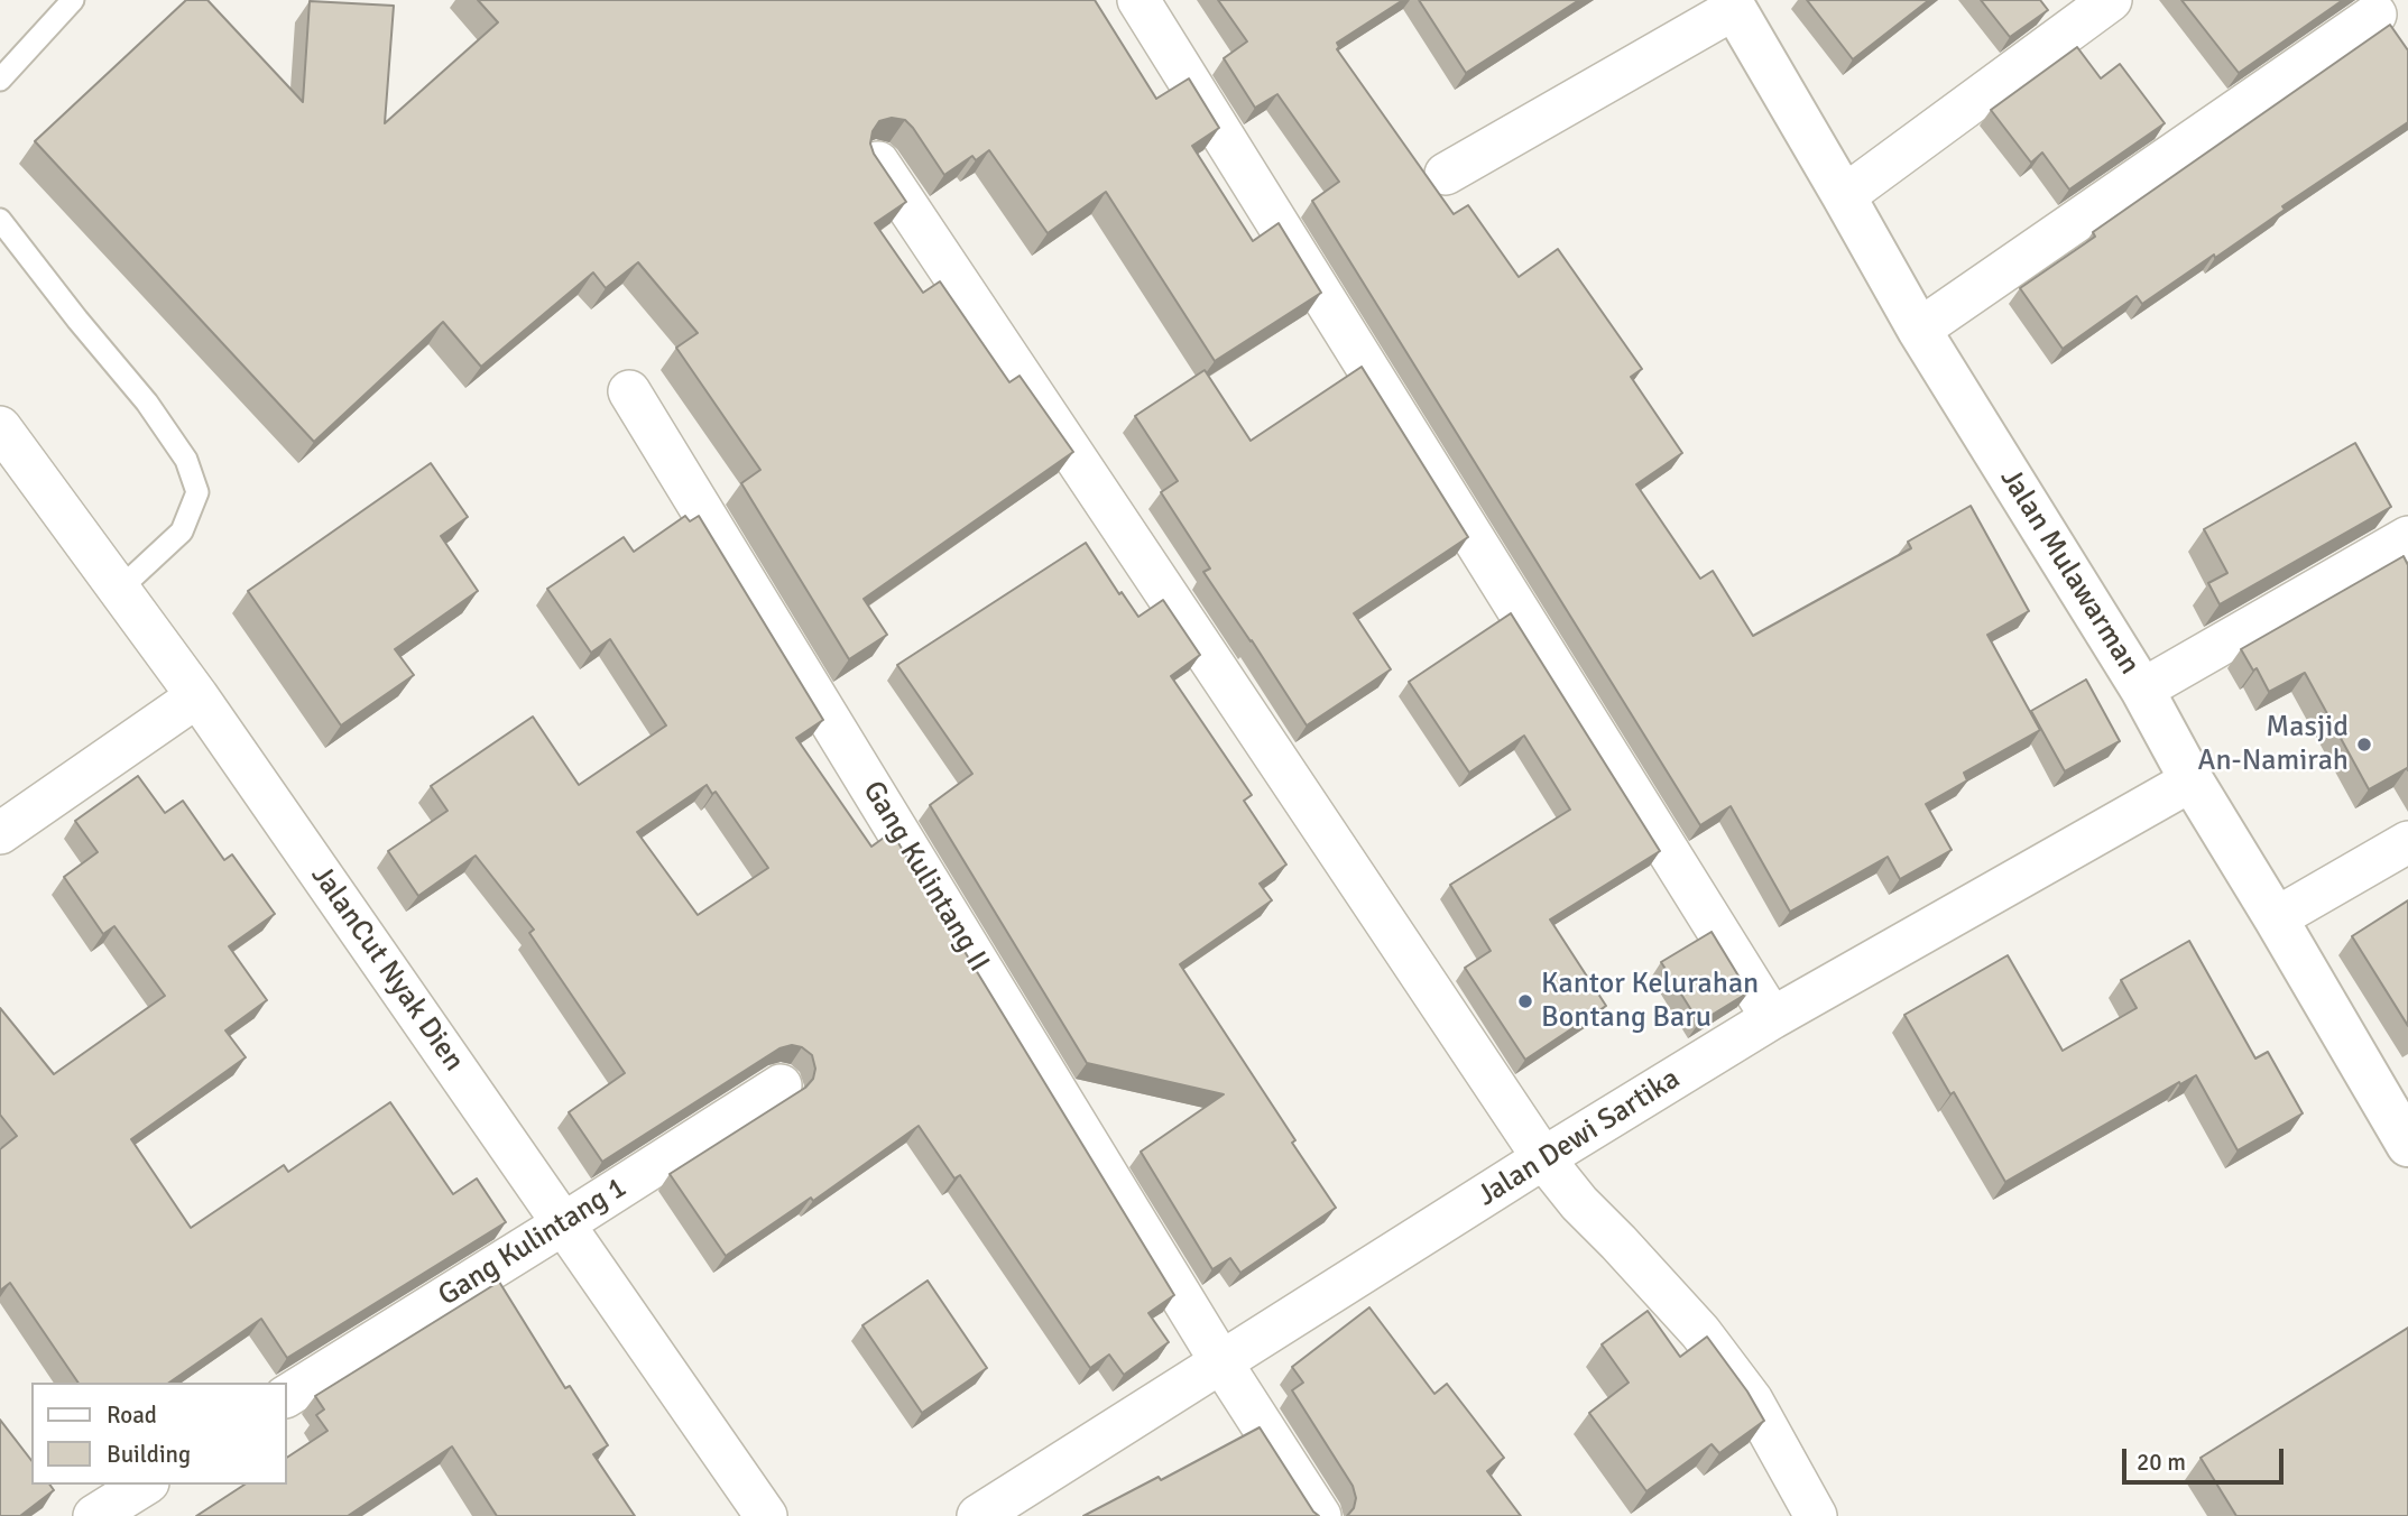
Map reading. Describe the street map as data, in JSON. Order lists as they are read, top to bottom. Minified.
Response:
{"streets":{"street":["Jalan Mulawarman","Gang Kulintang II","JalanCut Nyak Dien","Jalan Dewi Sartika","Gang Kulintang 1"]},"crossings":[["Jalan Mulawarman","Jalan Dewi Sartika"],["Gang Kulintang II","Jalan Dewi Sartika"],["JalanCut Nyak Dien","Gang Kulintang 1"]],"places":["Masjid An-Namirah","Kantor Kelurahan Bontang Baru"],"legend":["Road","Building"],"scale_bar":"20 m"}
